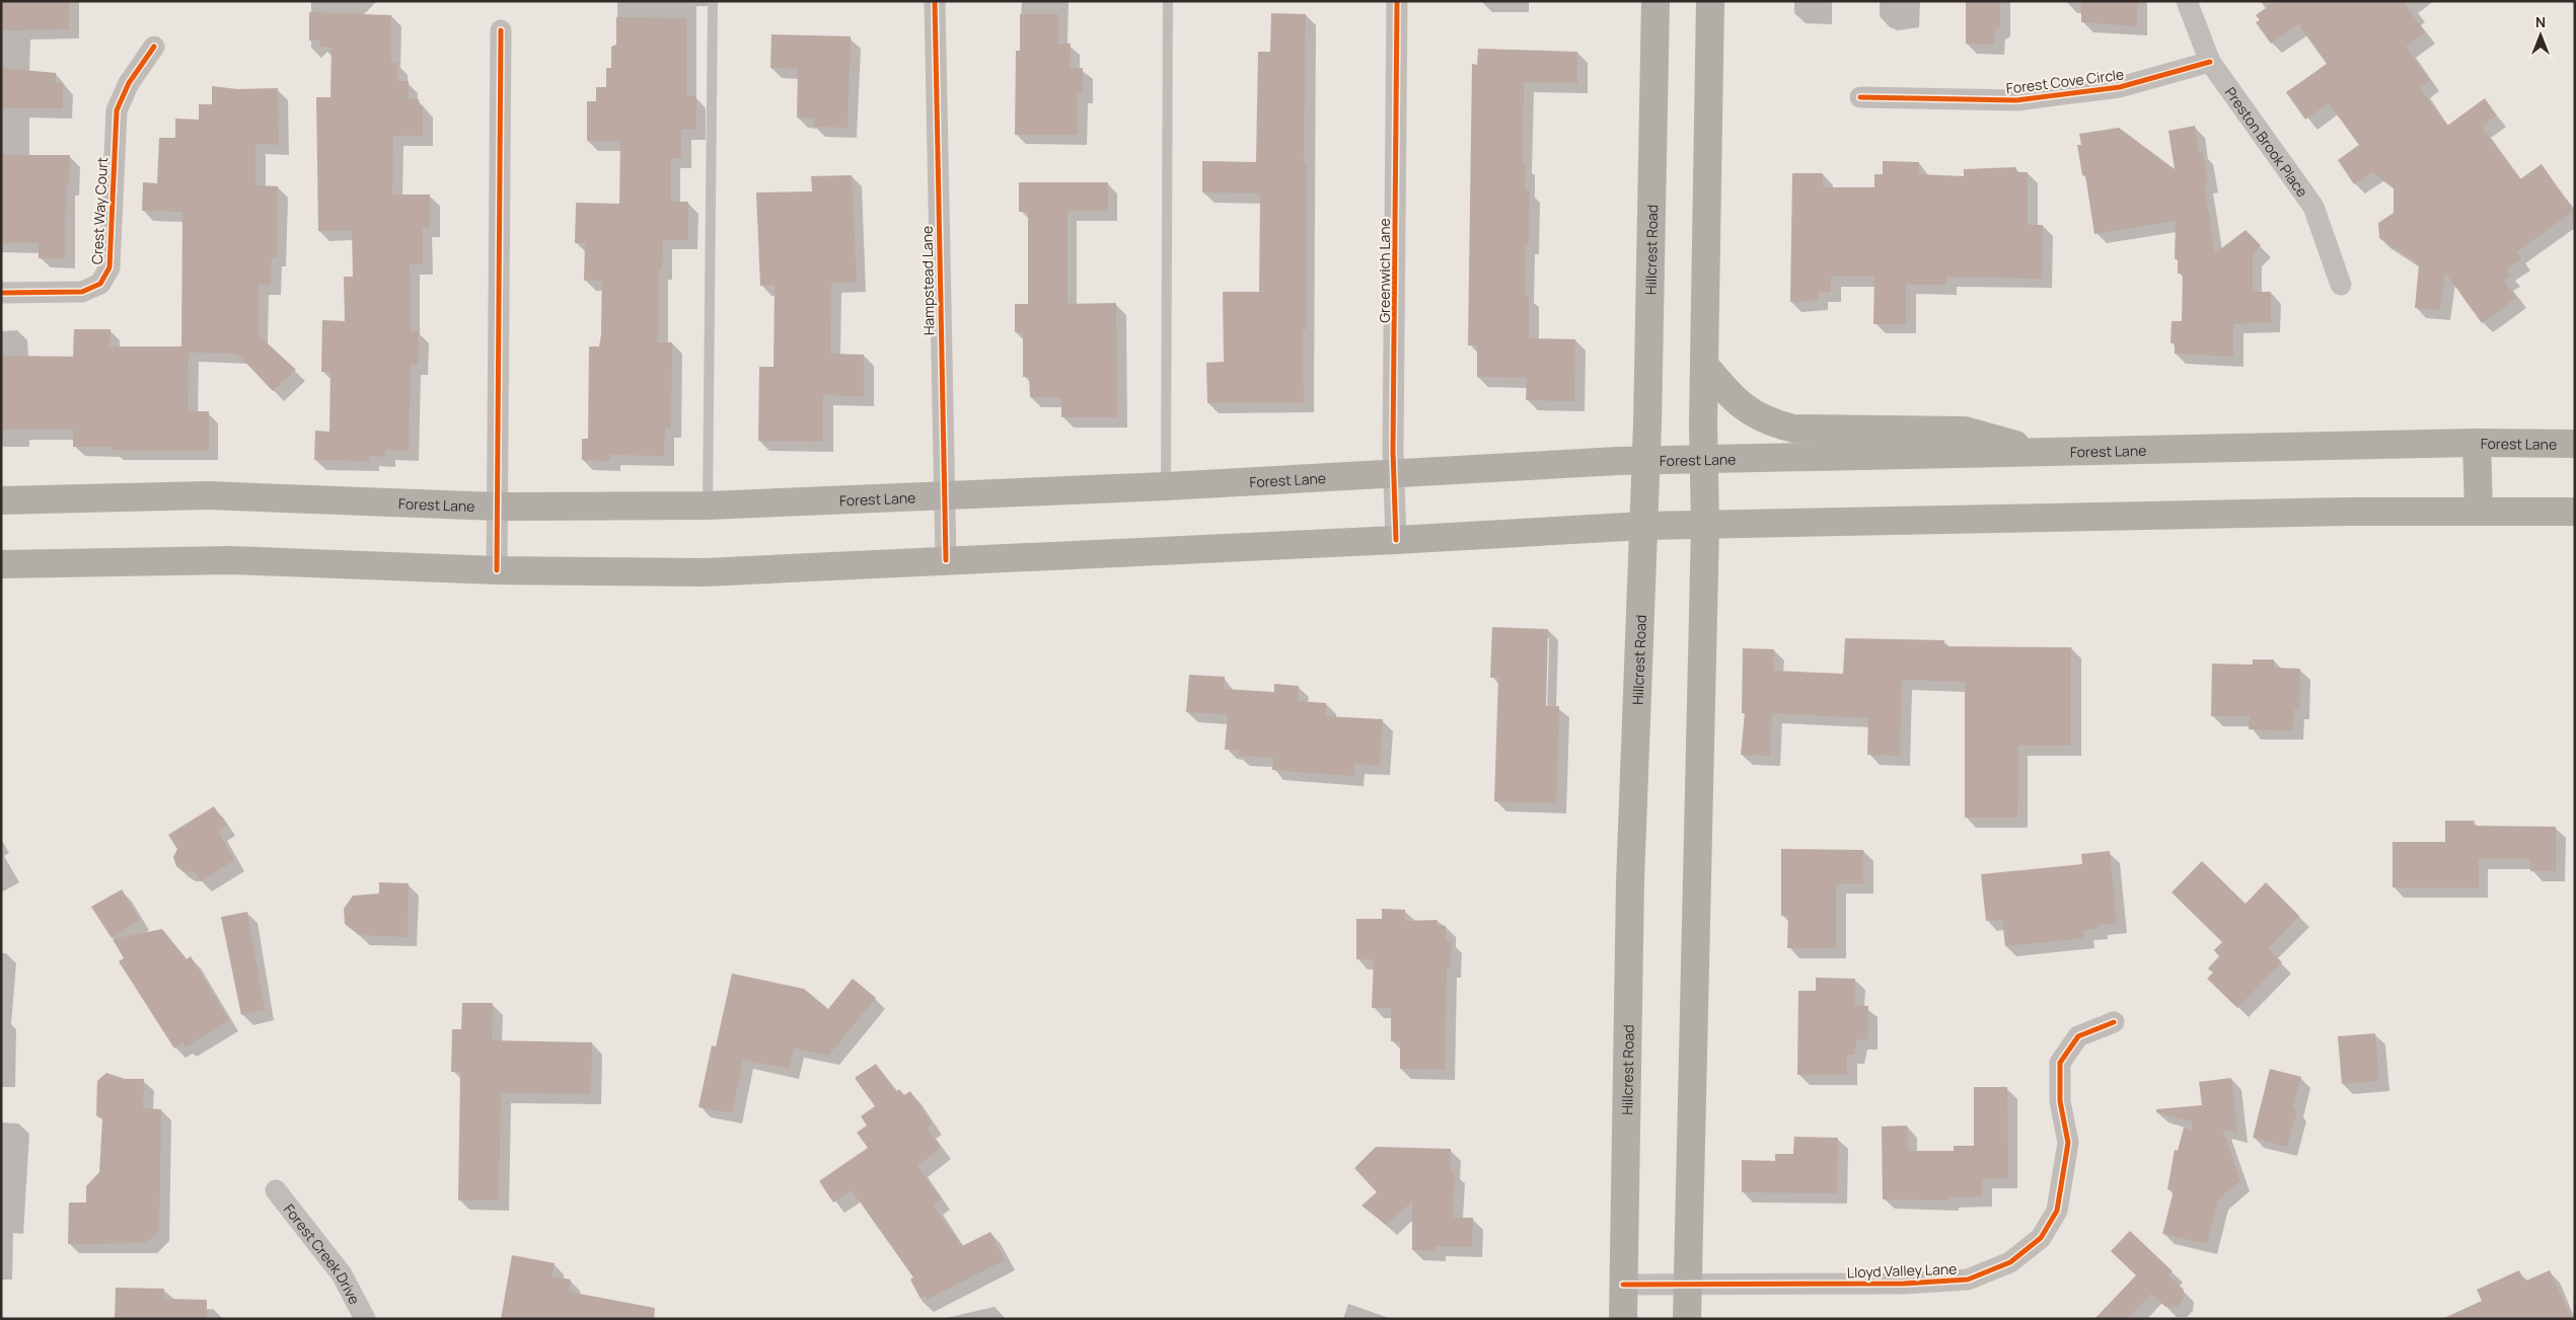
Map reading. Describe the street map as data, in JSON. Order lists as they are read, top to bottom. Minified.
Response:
{"streets":{"main road":["Hillcrest Road","Forest Lane"],"street":["Forest Cove Circle","Preston Brook Place","Crest Way Court","Greenwich Lane","Hampstead Lane","Forest Creek Drive","Lloyd Valley Lane"]},"crossings":[["Forest Cove Circle","Preston Brook Place"],["Hillcrest Road","Forest Lane"],["Hillcrest Road","Lloyd Valley Lane"],["Greenwich Lane","Forest Lane"],["Hampstead Lane","Forest Lane"]],"north":"top"}
